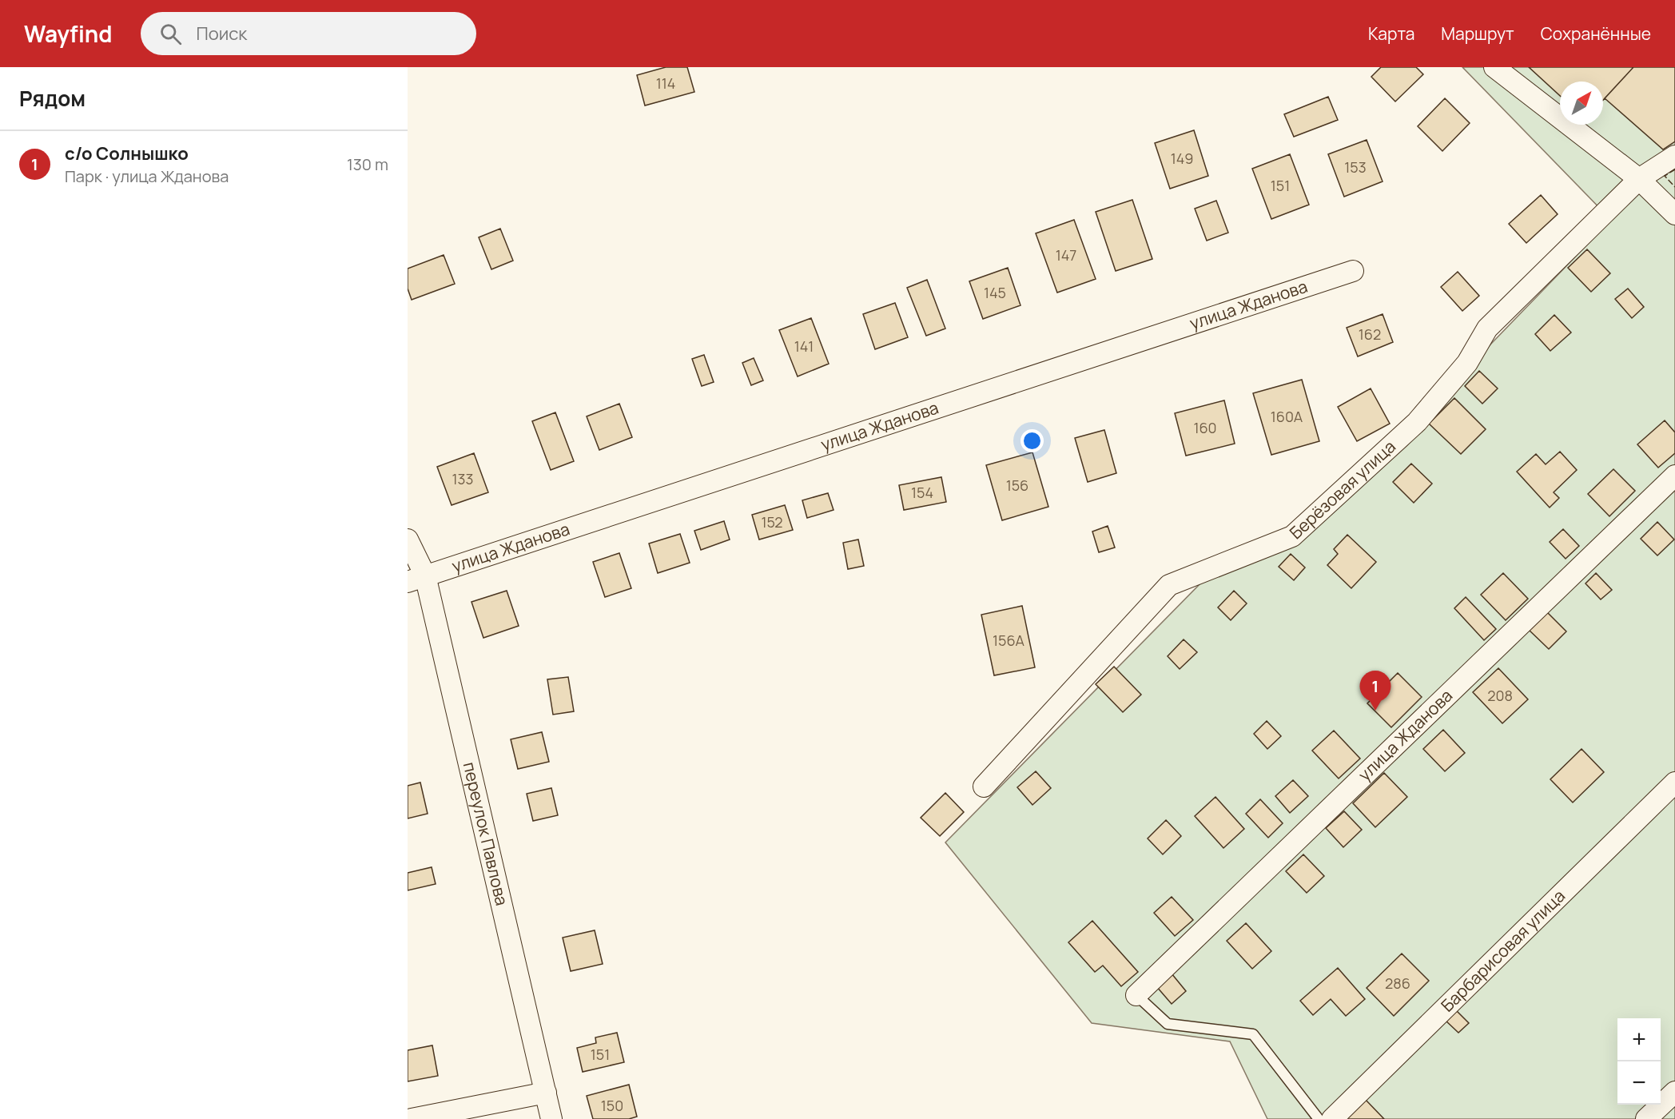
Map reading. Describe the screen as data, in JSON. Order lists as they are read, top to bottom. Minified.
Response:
{"streets":{"street":["улица Жданова","Берёзовая улица","переулок Павлова","Барбарисовая улица"]},"crossings":[["улица Жданова","переулок Павлова"]],"house_numbers":["114","149","153","151","147","145","162","141","160А","160","133","156","154","152","156А","208","286","151","150"],"north":"top right","page":{"header":"Wayfind","search":"Поиск","nav":["Карта","Маршрут","Сохранённые"],"heading":"Рядом","list":[{"mark":"1","name":"с/о Солнышко","note":"Парк · улица Жданова","value":"130 m"}],"pins":"1","map_buttons":["+","−"]}}
